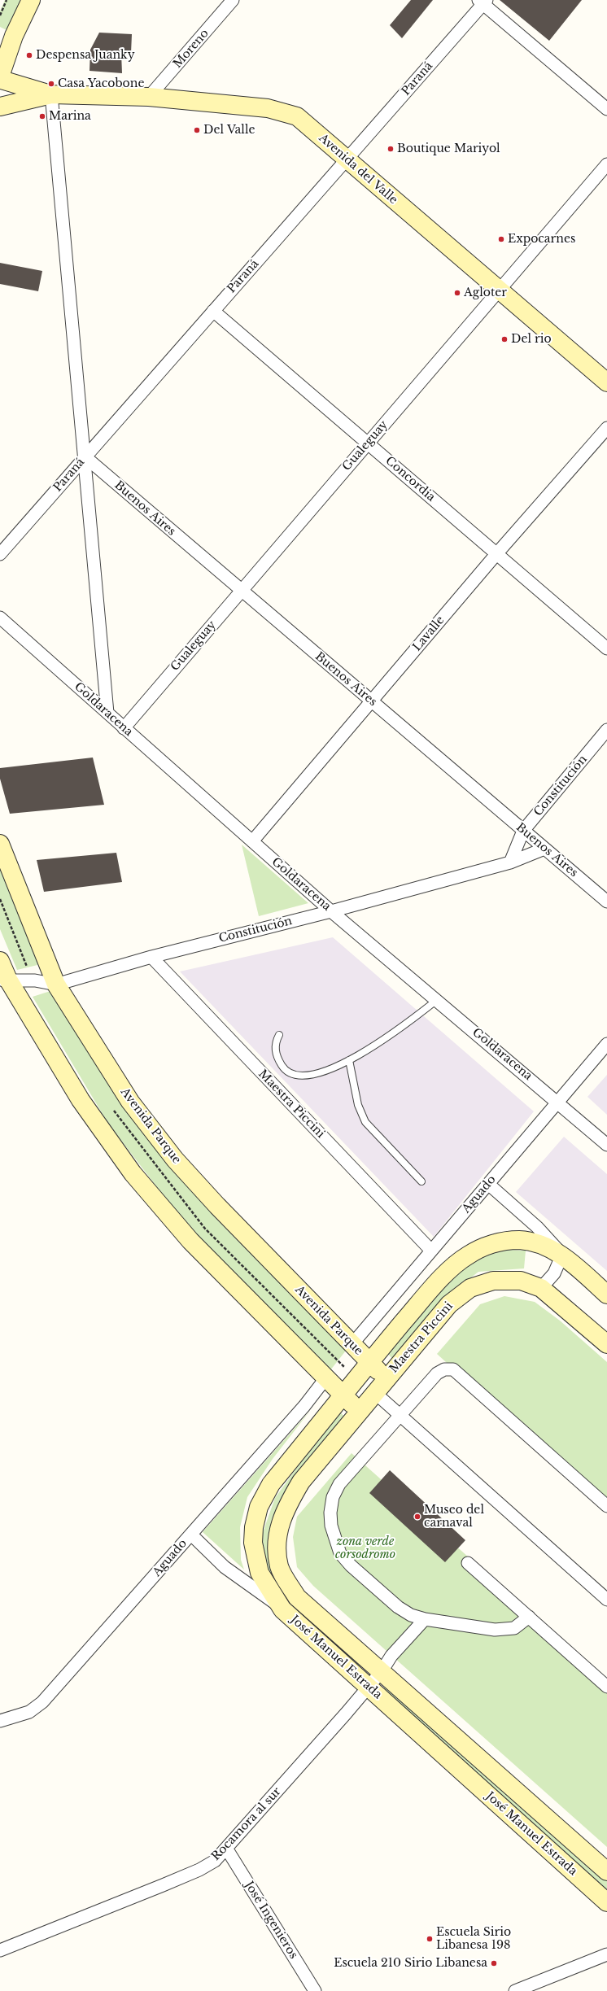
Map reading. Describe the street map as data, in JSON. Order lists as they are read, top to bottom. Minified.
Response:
{"streets":{"main road":["Avenida del Valle","Maestra Piccini","Avenida Parque","José Manuel Estrada"],"street":["Moreno","Paraná","Gualeguay","Concordia","Buenos Aires","Lavalle","Goldaracena","Constitución","Aguado","Rocamora al sur","José Ingenieros"]},"crossings":[["Moreno","Avenida del Valle"],["Paraná","Avenida del Valle"],["Paraná","Concordia"],["Paraná","Buenos Aires"],["Avenida del Valle","Gualeguay"],["Gualeguay","Concordia"],["Gualeguay","Buenos Aires"],["Gualeguay","Goldaracena"],["Concordia","Lavalle"],["Buenos Aires","Lavalle"],["Buenos Aires","Constitución"],["Lavalle","Goldaracena"],["Goldaracena","Constitución"],["Goldaracena","Aguado"],["Constitución","Maestra Piccini"],["Constitución","Avenida Parque"],["Maestra Piccini","Avenida Parque"],["Maestra Piccini","Aguado"],["Maestra Piccini","José Manuel Estrada"],["Avenida Parque","Aguado"],["Avenida Parque","José Manuel Estrada"],["José Manuel Estrada","Rocamora al sur"],["Rocamora al sur","José Ingenieros"]],"parks":["zona verde corsodromo"],"places":["Despensa Juanky","Casa Yacobone","Marina","Del Valle","Boutique Mariyol","Expocarnes","Agloter","Del rio","Museo del carnaval","Escuela Sirio Libanesa 198","Escuela 210 Sirio Libanesa"]}
